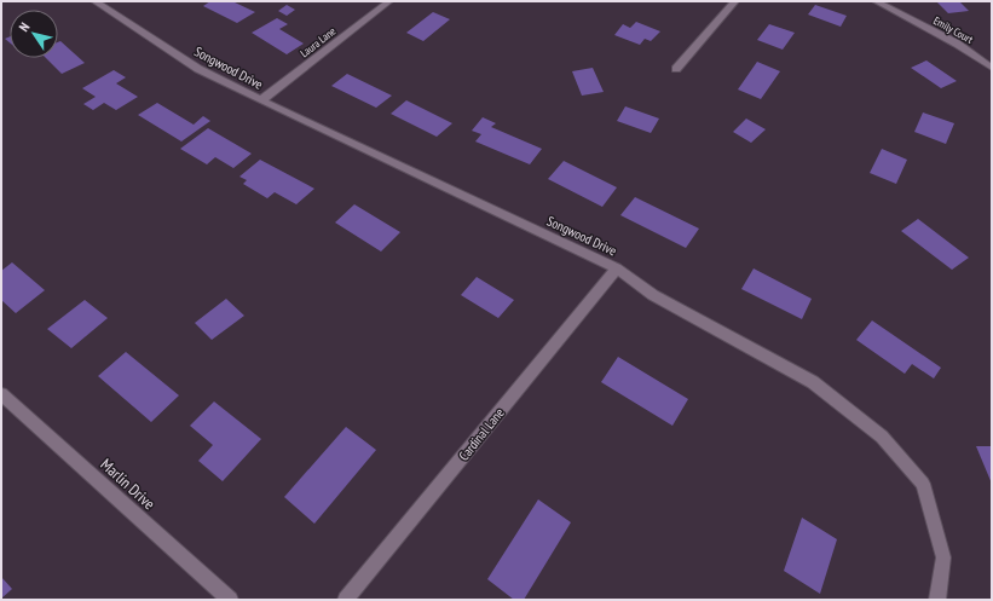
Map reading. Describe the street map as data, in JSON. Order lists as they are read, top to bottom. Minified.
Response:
{"streets":{"street":["Emily Court","Laura Lane","Songwood Drive","Cardinal Lane","Marlin Drive"]},"crossings":[["Laura Lane","Songwood Drive"],["Songwood Drive","Cardinal Lane"]],"north":"top left"}
